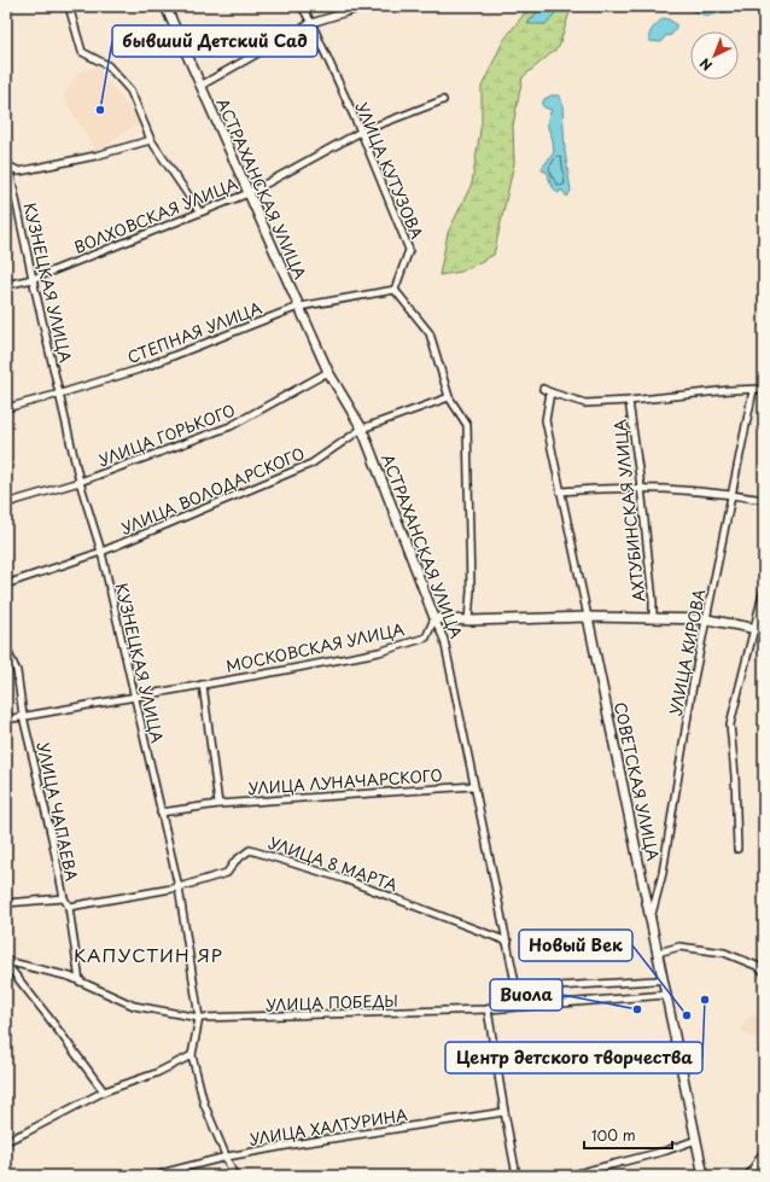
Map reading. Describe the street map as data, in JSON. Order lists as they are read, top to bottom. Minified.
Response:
{"streets":{"street":["УЛИЦА КУТУЗОВА","АСТРАХАНСКАЯ УЛИЦА","ВОЛХОВСКАЯ УЛИЦА","КУЗНЕЦКАЯ УЛИЦА","СТЕПНАЯ УЛИЦА","УЛИЦА ГОРЬКОГО","УЛИЦА ВОЛОДАРСКОГО","АХТУБИНСКАЯ УЛИЦА","МОСКОВСКАЯ УЛИЦА","УЛИЦА КИРОВА","УЛИЦА ЛУНАЧАРСКОГО","СОВЕТСКАЯ УЛИЦА","УЛИЦА ЧАПАЕВА","УЛИЦА 8 МАРТА","УЛИЦА ПОБЕДЫ","УЛИЦА ХАЛТУРИНА"]},"crossings":[["УЛИЦА КУТУЗОВА","ВОЛХОВСКАЯ УЛИЦА"],["УЛИЦА КУТУЗОВА","СТЕПНАЯ УЛИЦА"],["АСТРАХАНСКАЯ УЛИЦА","ВОЛХОВСКАЯ УЛИЦА"],["АСТРАХАНСКАЯ УЛИЦА","СТЕПНАЯ УЛИЦА"],["АСТРАХАНСКАЯ УЛИЦА","УЛИЦА ГОРЬКОГО"],["АСТРАХАНСКАЯ УЛИЦА","УЛИЦА ВОЛОДАРСКОГО"],["АСТРАХАНСКАЯ УЛИЦА","МОСКОВСКАЯ УЛИЦА"],["АСТРАХАНСКАЯ УЛИЦА","УЛИЦА ЛУНАЧАРСКОГО"],["АСТРАХАНСКАЯ УЛИЦА","УЛИЦА 8 МАРТА"],["ВОЛХОВСКАЯ УЛИЦА","КУЗНЕЦКАЯ УЛИЦА"],["КУЗНЕЦКАЯ УЛИЦА","СТЕПНАЯ УЛИЦА"],["КУЗНЕЦКАЯ УЛИЦА","УЛИЦА ГОРЬКОГО"],["КУЗНЕЦКАЯ УЛИЦА","УЛИЦА ВОЛОДАРСКОГО"],["КУЗНЕЦКАЯ УЛИЦА","МОСКОВСКАЯ УЛИЦА"],["КУЗНЕЦКАЯ УЛИЦА","УЛИЦА ЛУНАЧАРСКОГО"],["КУЗНЕЦКАЯ УЛИЦА","УЛИЦА 8 МАРТА"],["КУЗНЕЦКАЯ УЛИЦА","УЛИЦА ПОБЕДЫ"],["КУЗНЕЦКАЯ УЛИЦА","УЛИЦА ХАЛТУРИНА"],["МОСКОВСКАЯ УЛИЦА","УЛИЦА ЧАПАЕВА"],["УЛИЦА КИРОВА","СОВЕТСКАЯ УЛИЦА"],["СОВЕТСКАЯ УЛИЦА","УЛИЦА ПОБЕДЫ"],["УЛИЦА ЧАПАЕВА","УЛИЦА 8 МАРТА"],["УЛИЦА ЧАПАЕВА","УЛИЦА ПОБЕДЫ"]],"districts":["КАПУСТИН ЯР"],"places":["бывший Детский Сад","Центр детского творчества","Виола","Новый Век"],"scale_bar":"100 m","north":"bottom left"}
